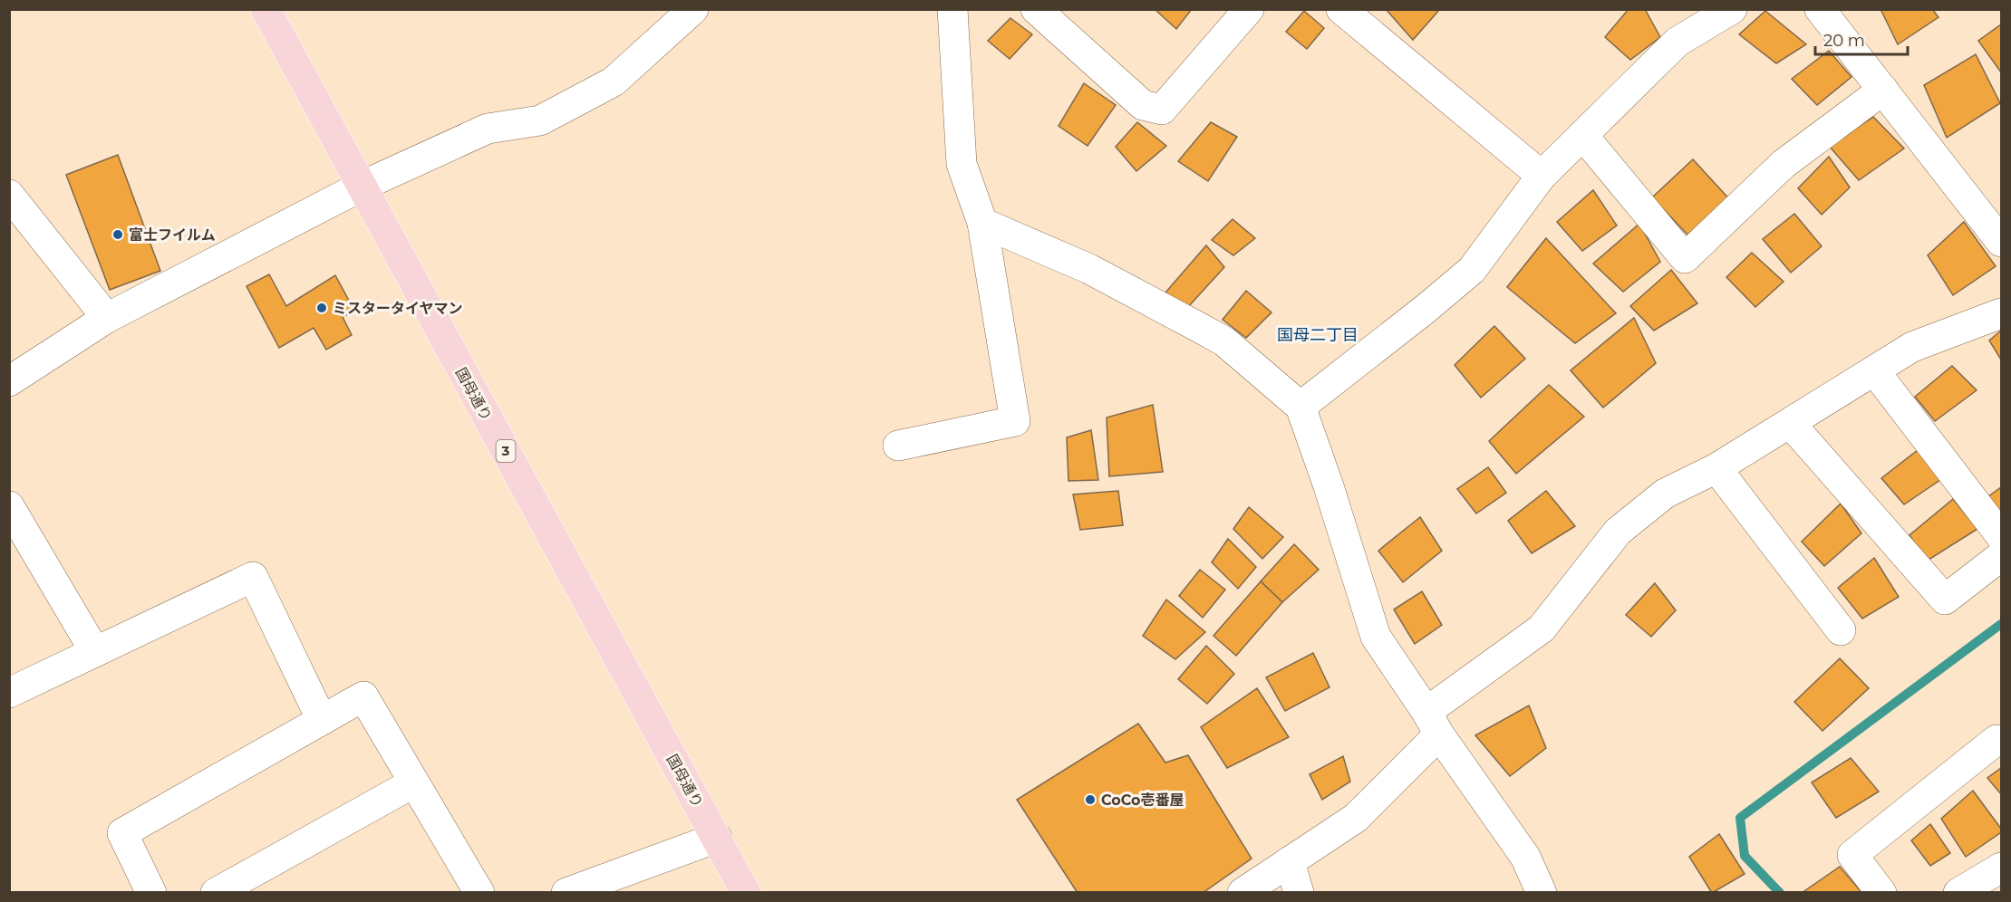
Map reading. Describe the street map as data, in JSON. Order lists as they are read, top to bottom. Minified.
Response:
{"streets":{"main road":["国母通り","3"]},"districts":["国母二丁目"],"places":["富士フイルム","ミスタータイヤマン","CoCo壱番屋"],"scale_bar":"20 m"}
